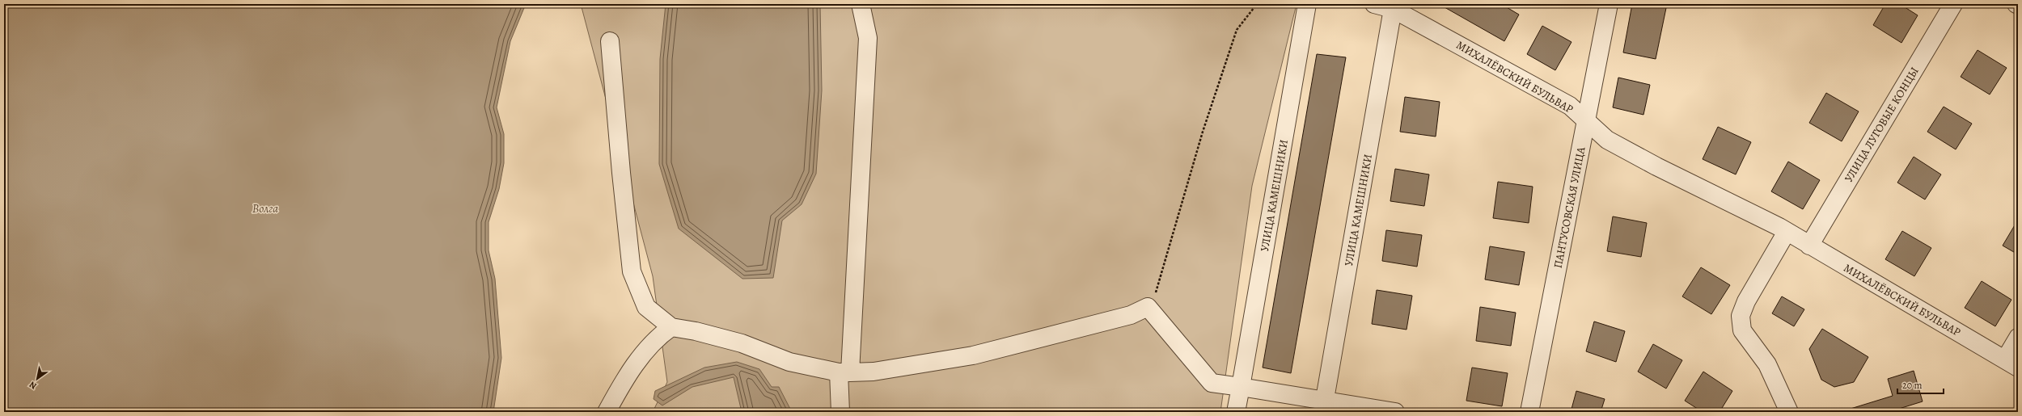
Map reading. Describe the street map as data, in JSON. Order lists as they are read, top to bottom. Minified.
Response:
{"streets":{"street":["МИХАЛЁВСКИЙ БУЛЬВАР","УЛИЦА ЛУГОВЫЕ КОНЦЫ","УЛИЦА КАМЕШНИКИ","ПАНТУСОВСКАЯ УЛИЦА"]},"crossings":[["МИХАЛЁВСКИЙ БУЛЬВАР","УЛИЦА ЛУГОВЫЕ КОНЦЫ"],["МИХАЛЁВСКИЙ БУЛЬВАР","УЛИЦА КАМЕШНИКИ"],["МИХАЛЁВСКИЙ БУЛЬВАР","ПАНТУСОВСКАЯ УЛИЦА"]],"water":["Волга"],"scale_bar":"20 m","north":"bottom left"}
